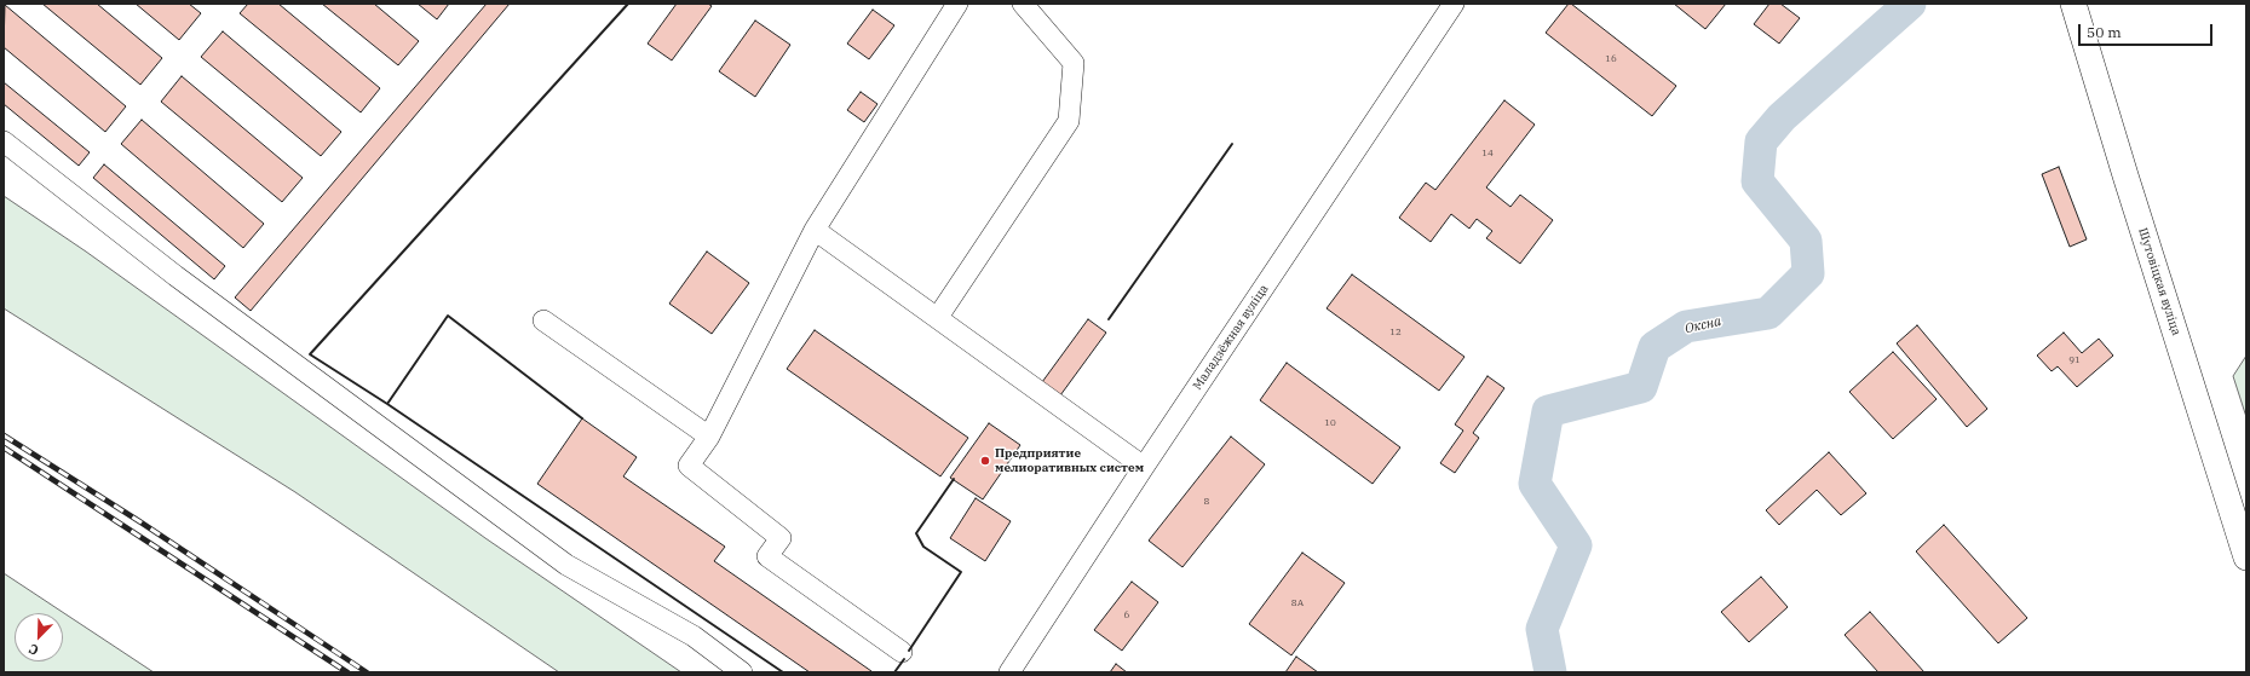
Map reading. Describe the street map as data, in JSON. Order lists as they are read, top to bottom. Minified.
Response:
{"streets":{"main road":["Шутовіцкая вуліца"],"street":["Маладзёжная вуліца"]},"water":["Оксна"],"places":["Предприятие мелиоративных систем"],"house_numbers":["16","14","12","91","10","8","8А","6"],"scale_bar":"50 m","north":"bottom left"}
